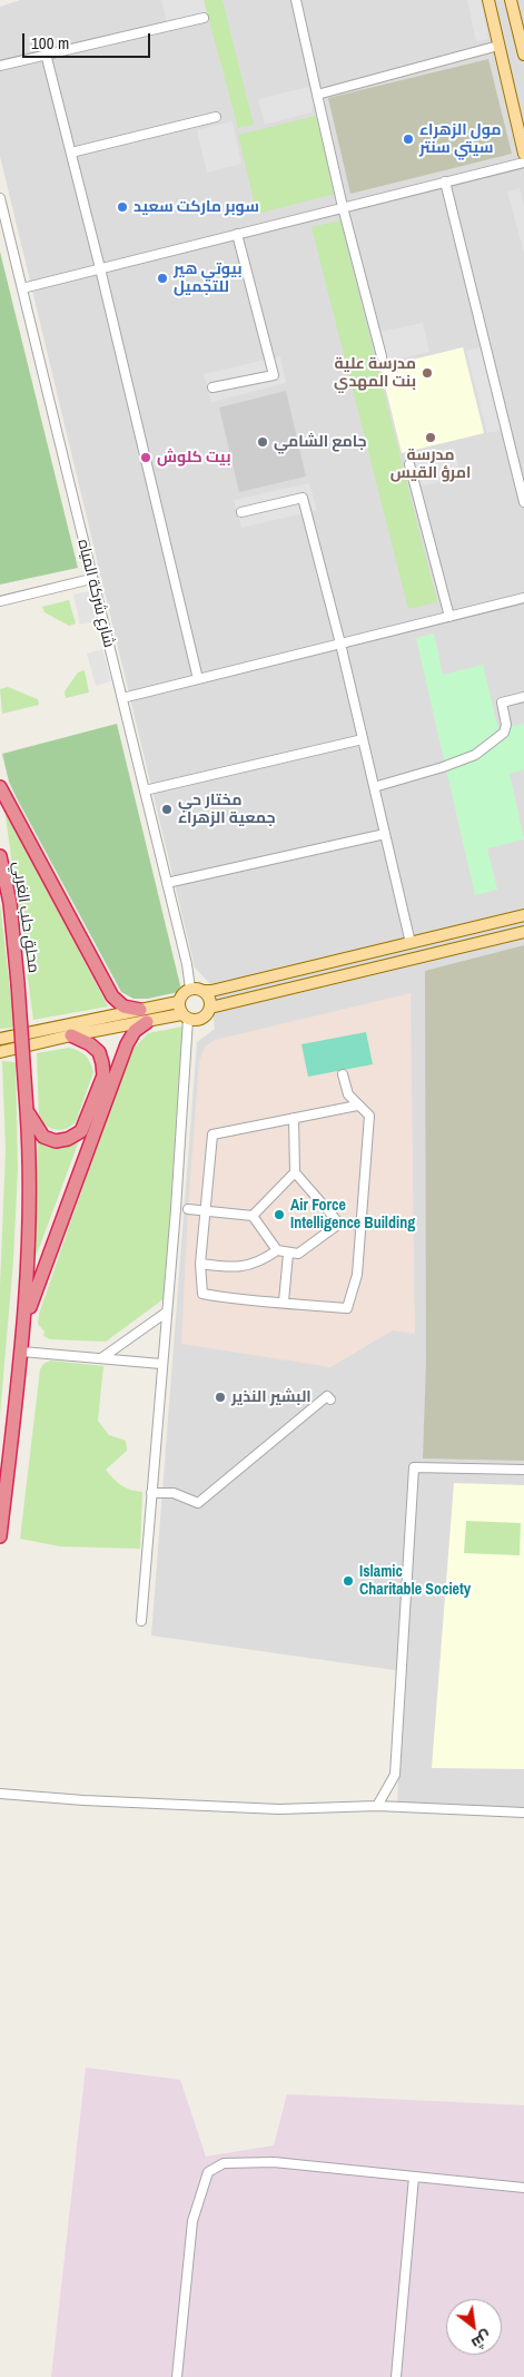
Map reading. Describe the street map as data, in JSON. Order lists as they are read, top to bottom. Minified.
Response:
{"streets":{"highway":["محلق حلب الغربي"],"street":["شارع شركة المياه"]},"places":["مول الزهراء سيتي سنتر","سوبر ماركت سعيد","بيوتي هير للتجميل","مدرسة علية بنت المهدي","مدرسة امرؤ القيس","جامع الشامي","بيت كلوش","مختار حي جمعية الزهراء","Air Force Intelligence Building","البشير النذير","Islamic Charitable Society"],"scale_bar":"100 m","north":"bottom right"}
